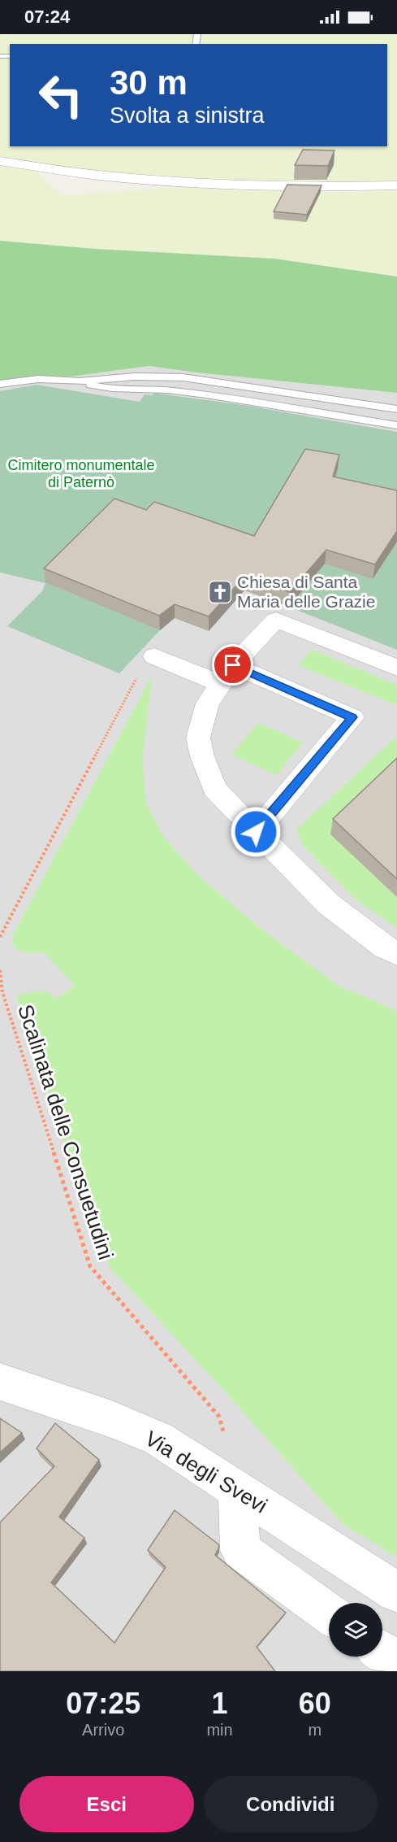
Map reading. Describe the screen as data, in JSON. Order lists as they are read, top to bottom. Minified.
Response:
{"streets":{"street":["Via degli Svevi"],"path":["Scalinata delle Consuetudini"]},"crossings":[["Scalinata delle Consuetudini","Via degli Svevi"]],"parks":["Cimitero monumentale di Paternò"],"places":{"church":["Chiesa di Santa Maria delle Grazie"]},"page":{"status":"07:24","turn":["30 m","Svolta a sinistra"],"eta":["07:25","Arrivo","1","min","60","m"],"buttons":["Esci","Condividi"]}}
